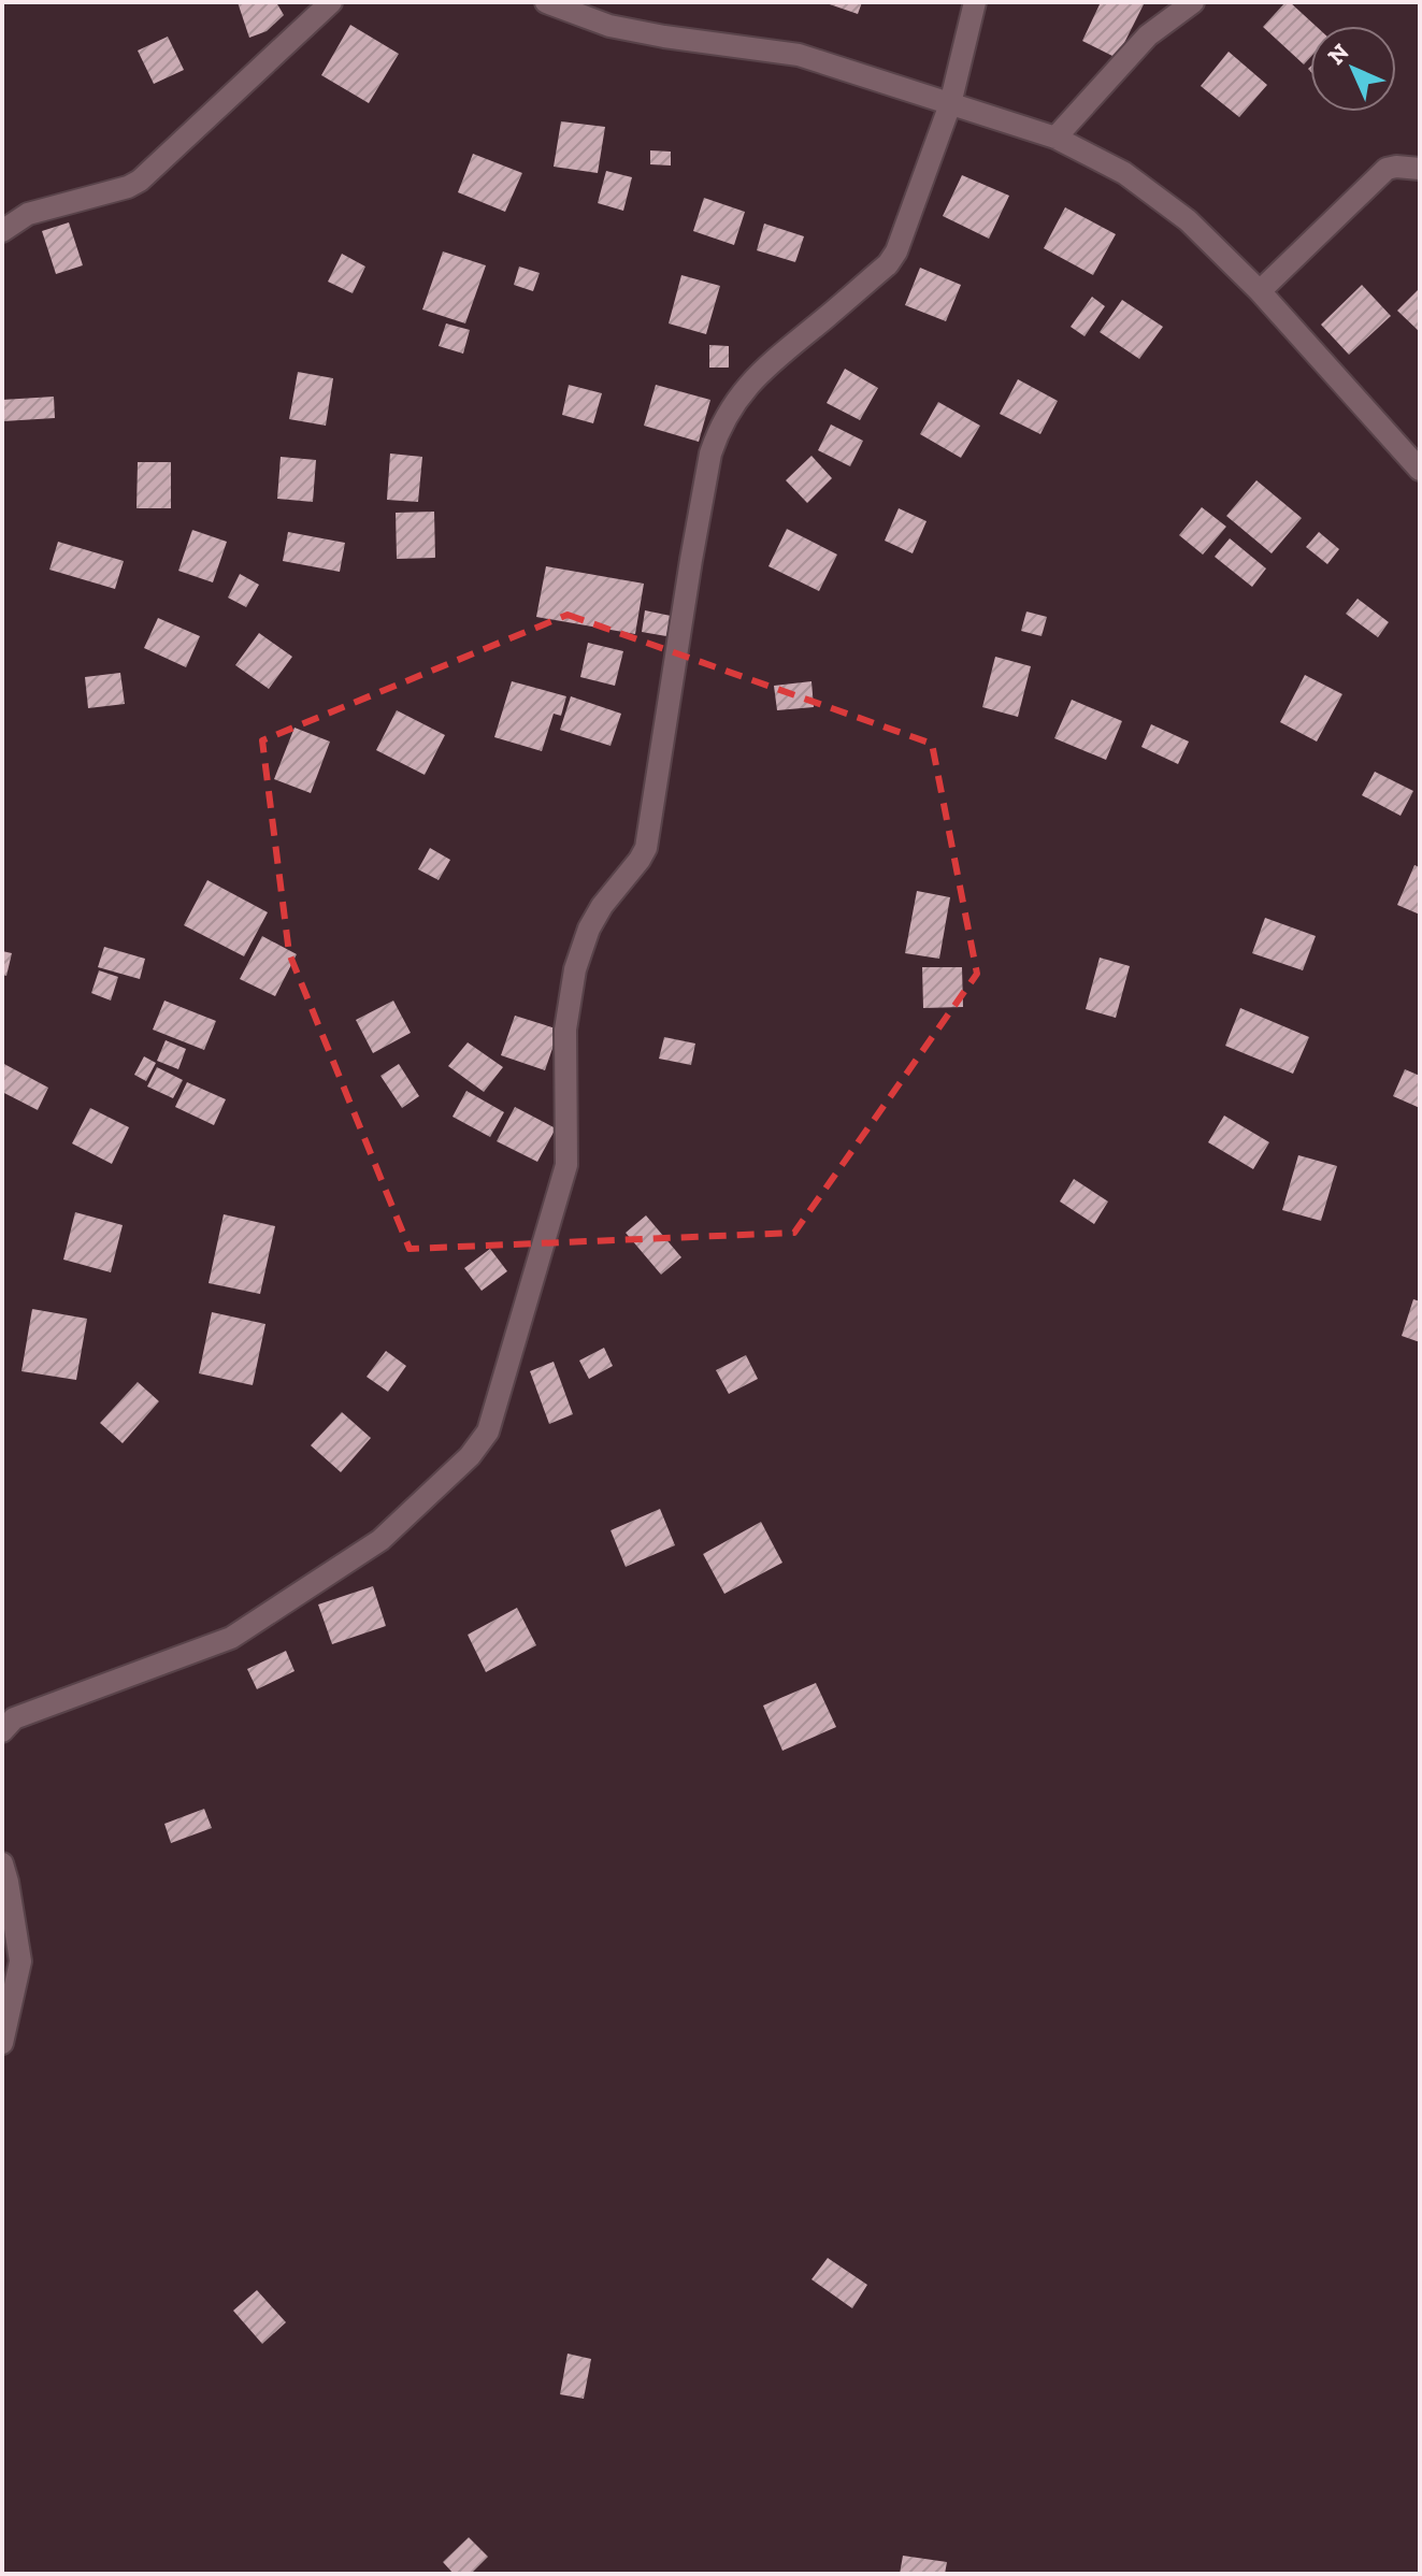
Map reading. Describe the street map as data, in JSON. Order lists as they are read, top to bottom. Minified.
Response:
{"north":"top left"}
